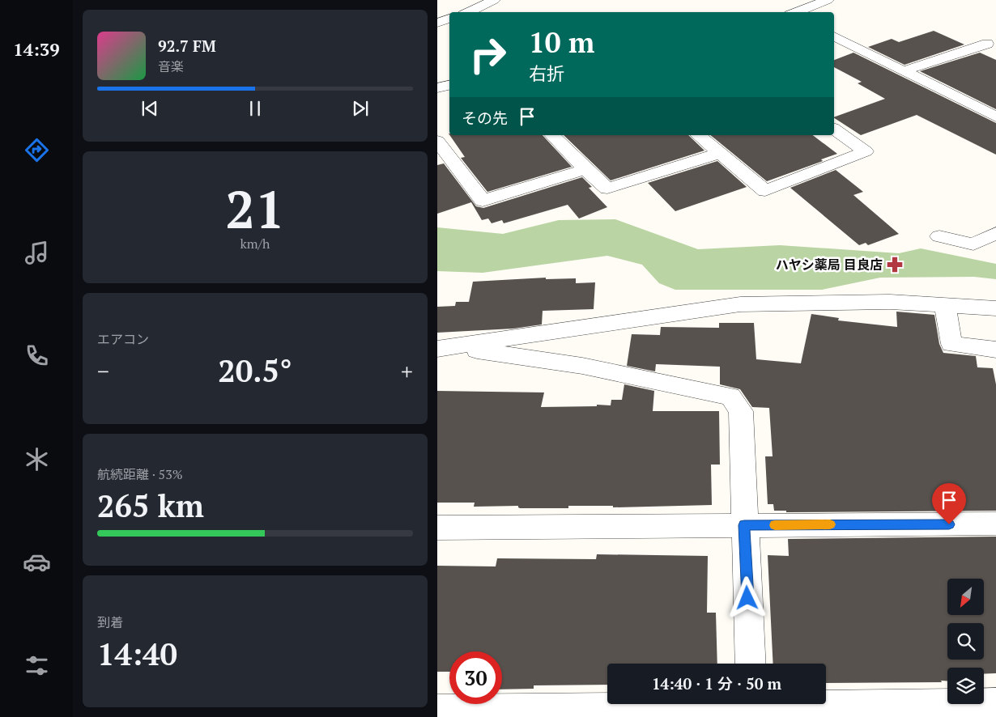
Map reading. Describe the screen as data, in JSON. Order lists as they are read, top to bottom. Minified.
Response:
{"places":{"pharmacy":["ハヤシ薬局 目良店"]},"north":"bottom left","page":{"tabs":"14:39","turn":["10 m","右折"],"song":["92.7 FM","音楽"],"then":"その先","tile":[["21","km/h"],"エアコン",["航続距離 · 53%","265 km"],["到着","14:40"]],"heat":["−","20.5°","+"],"limit":"30","trip":"14:40 · 1 分 · 50 m"}}
